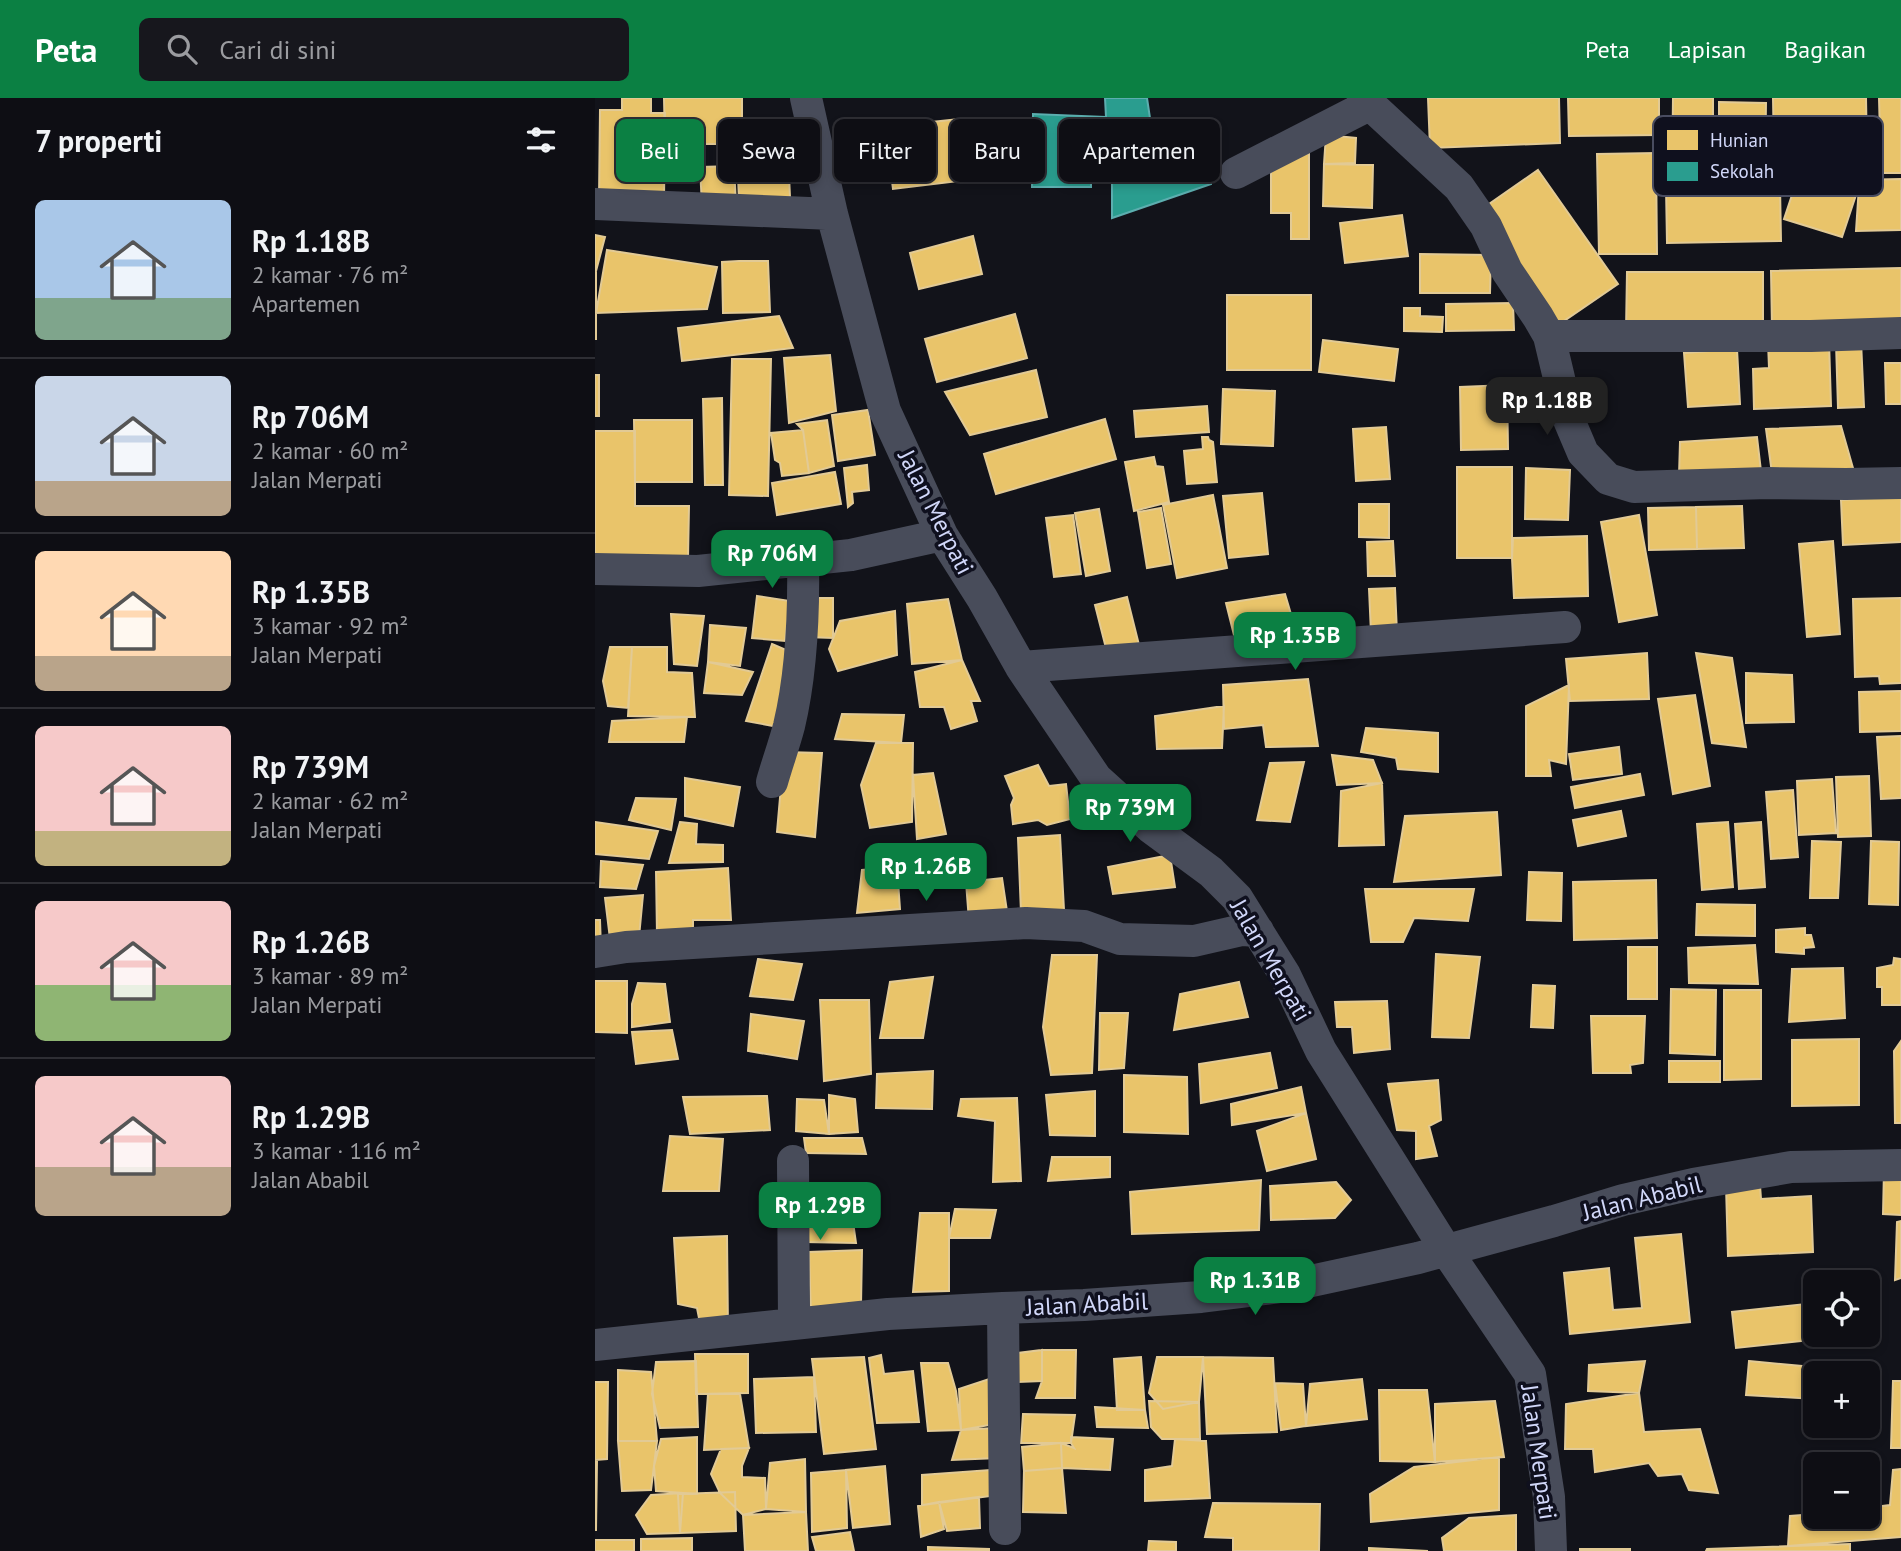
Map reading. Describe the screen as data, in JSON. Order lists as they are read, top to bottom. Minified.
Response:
{"streets":{"street":["Jalan Merpati","Jalan Ababil"]},"crossings":[["Jalan Merpati","Jalan Ababil"]],"legend":["Hunian","Sekolah"],"page":{"header":"Peta","search":"Cari di sini","nav":["Peta","Lapisan","Bagikan"],"heading":"7 properti","chip":["Beli","Sewa","Filter","Baru","Apartemen"],"list":[{"name":"Rp 1.18B","note":"2 kamar · 76 m² · Apartemen"},{"name":"Rp 706M","note":"2 kamar · 60 m² · Jalan Merpati"},{"name":"Rp 1.35B","note":"3 kamar · 92 m² · Jalan Merpati"},{"name":"Rp 739M","note":"2 kamar · 62 m² · Jalan Merpati"},{"name":"Rp 1.26B","note":"3 kamar · 89 m² · Jalan Merpati"},{"name":"Rp 1.29B","note":"3 kamar · 116 m² · Jalan Ababil"}],"price":["Rp 1.18B","Rp 706M","Rp 1.35B","Rp 739M","Rp 1.26B","Rp 1.29B","Rp 1.31B"],"map_buttons":["+","−"]}}
